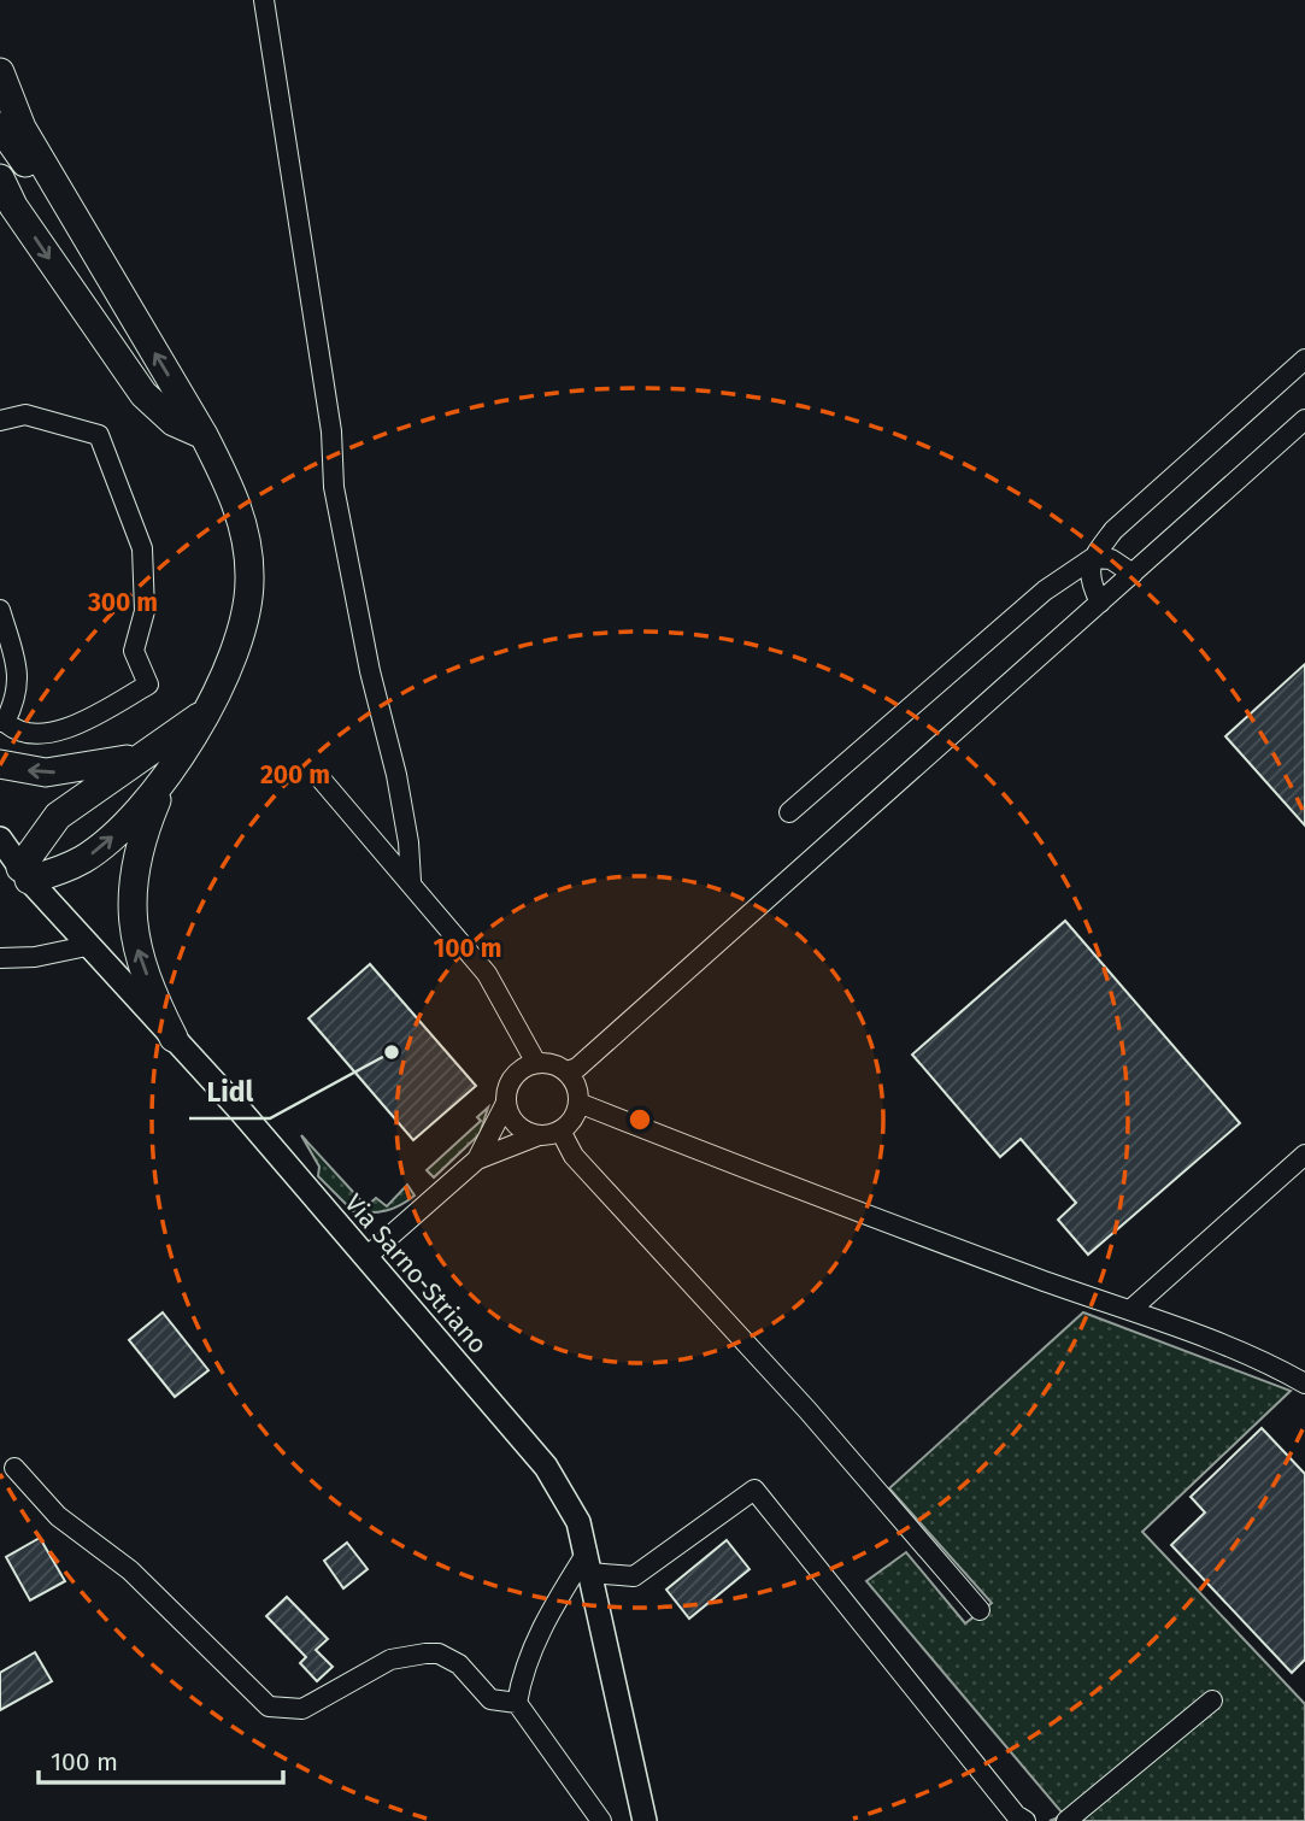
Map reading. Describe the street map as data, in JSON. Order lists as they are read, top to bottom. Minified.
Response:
{"streets":{"main road":["Via Sarno-Striano"]},"places":["Lidl"],"scale_bar":"100 m","rings":["300 m","200 m","100 m"]}
